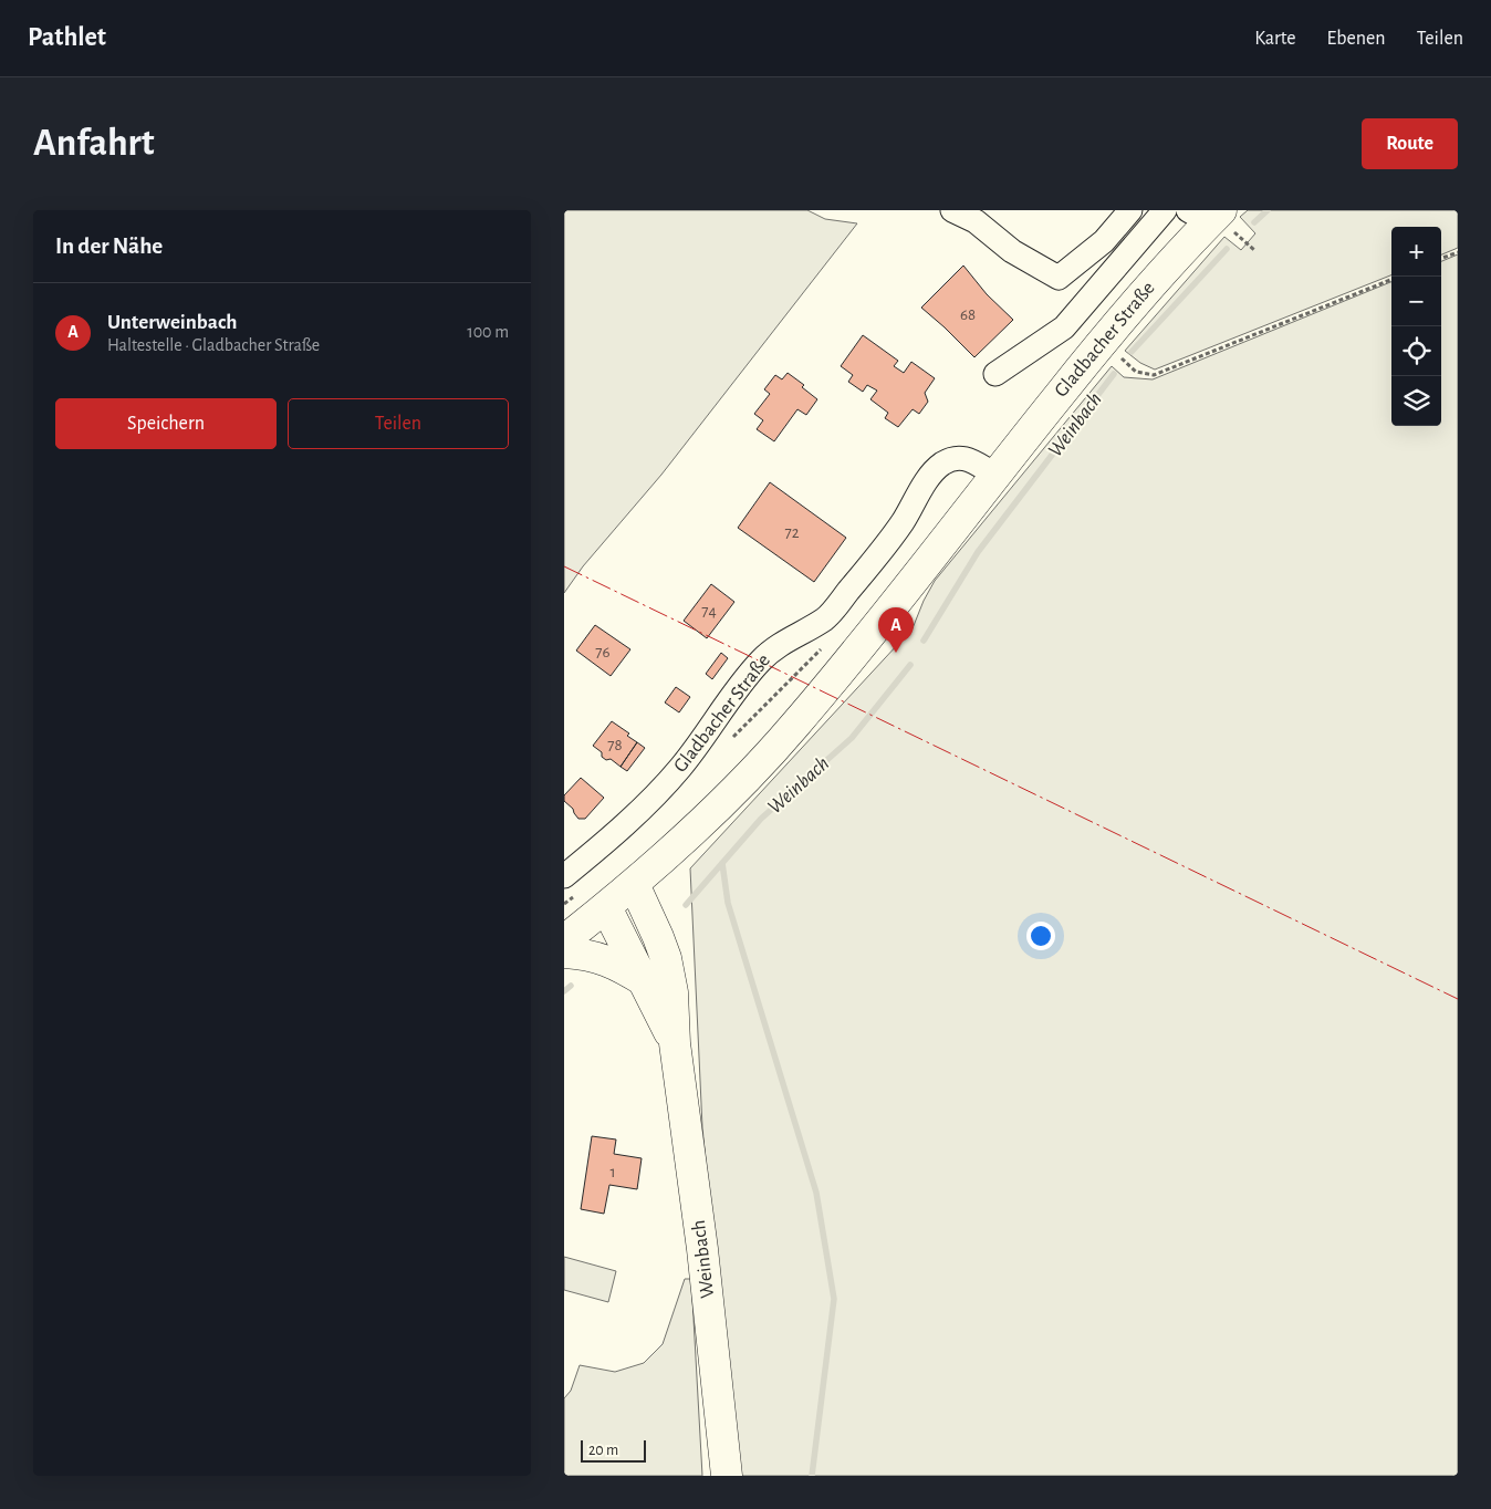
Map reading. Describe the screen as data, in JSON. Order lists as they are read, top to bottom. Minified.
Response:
{"streets":{"main road":["Gladbacher Straße","Weinbach"]},"crossings":[["Gladbacher Straße","Weinbach"]],"water":["Weinbach"],"house_numbers":["68","72","74","76","78","1"],"scale_bar":"20 m","page":{"header":"Pathlet","nav":["Karte","Ebenen","Teilen"],"buttons":["Route",["Speichern","Teilen"]],"title":"Anfahrt","heading":"In der Nähe","map_buttons":["+","−"],"list":[{"mark":"A","name":"Unterweinbach","note":"Haltestelle · Gladbacher Straße","value":"100 m"}],"pins":"A","scale":"20 m"}}
